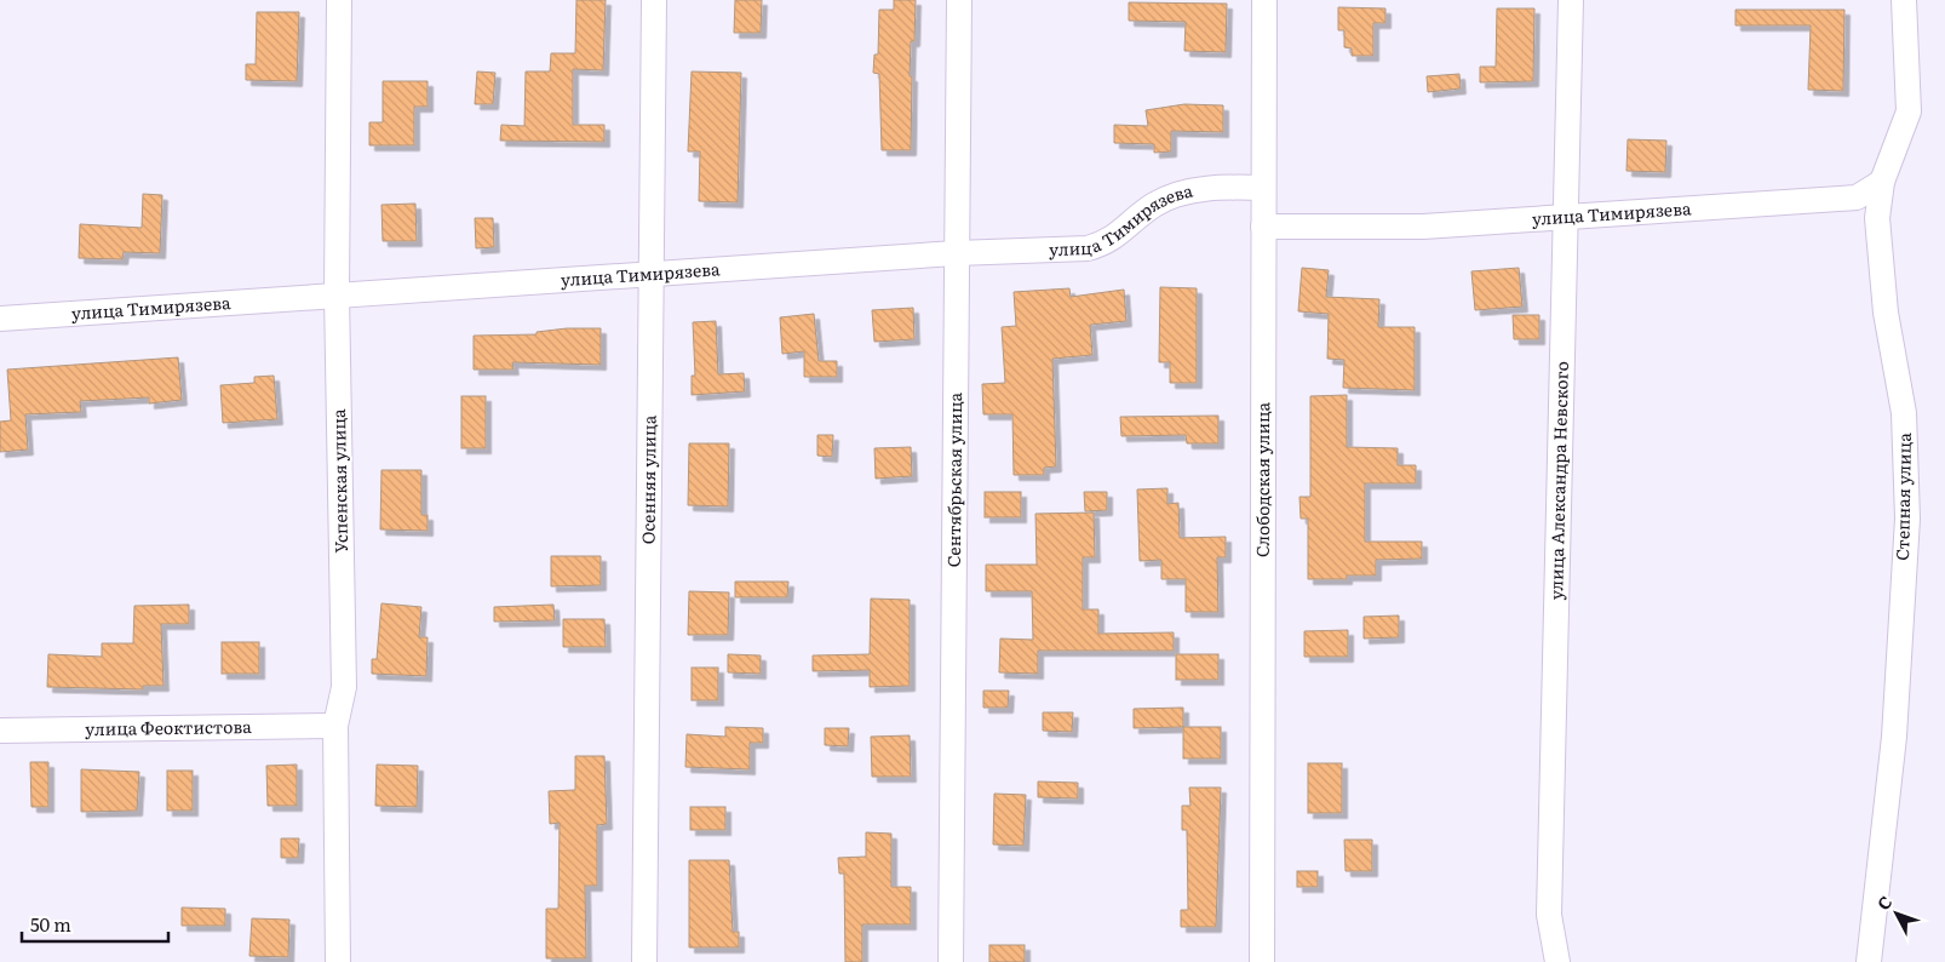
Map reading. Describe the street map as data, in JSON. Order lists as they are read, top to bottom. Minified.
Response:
{"streets":{"street":["улица Тимирязева","Успенская улица","Осенняя улица","Сентябрьская улица","Слободская улица","улица Александра Невского","Степная улица","улица Феоктистова"]},"crossings":[["улица Тимирязева","Успенская улица"],["улица Тимирязева","Осенняя улица"],["улица Тимирязева","Сентябрьская улица"],["улица Тимирязева","Слободская улица"],["улица Тимирязева","улица Александра Невского"],["улица Тимирязева","Степная улица"],["Успенская улица","улица Феоктистова"]],"scale_bar":"50 m","north":"top left"}
